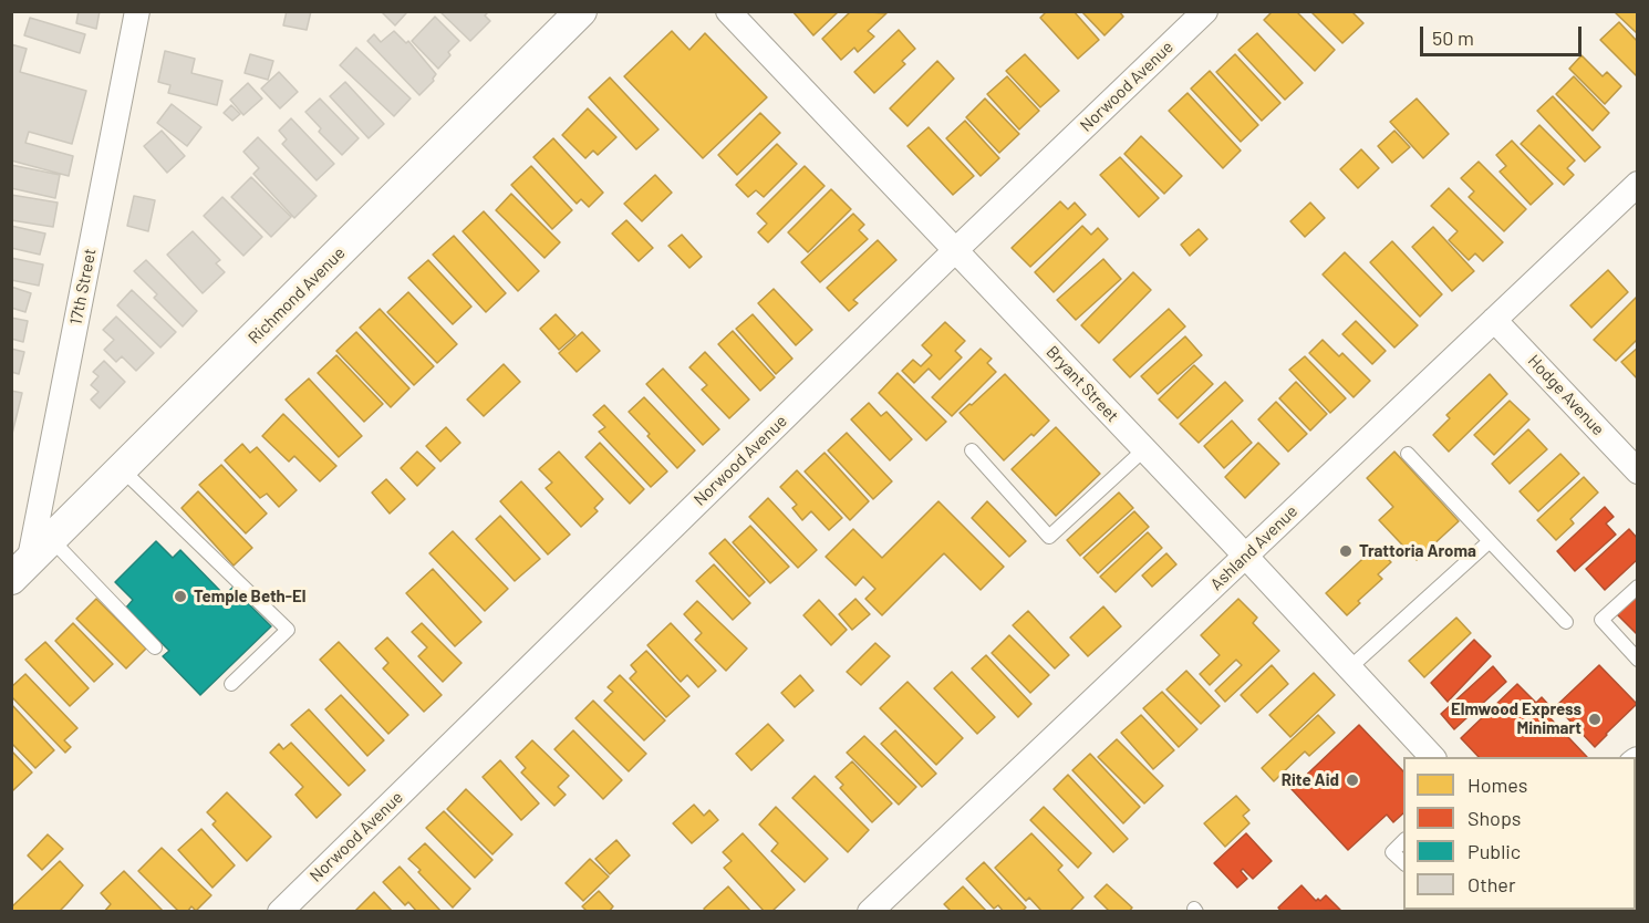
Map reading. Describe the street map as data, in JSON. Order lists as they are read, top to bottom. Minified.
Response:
{"streets":{"street":["Norwood Avenue","17th Street","Richmond Avenue","Bryant Street","Hodge Avenue","Ashland Avenue"]},"crossings":[["Norwood Avenue","Bryant Street"],["17th Street","Richmond Avenue"],["Bryant Street","Ashland Avenue"],["Hodge Avenue","Ashland Avenue"]],"places":["Trattoria Aroma","Temple Beth-El","Elmwood Express Minimart","Rite Aid"],"legend":["Homes","Shops","Public","Other"],"scale_bar":"50 m"}
